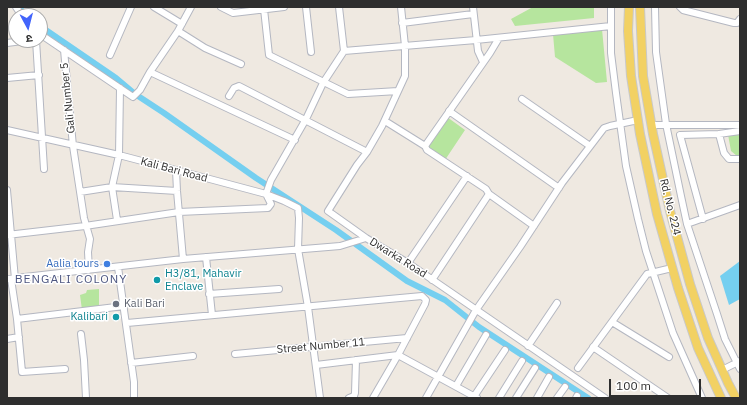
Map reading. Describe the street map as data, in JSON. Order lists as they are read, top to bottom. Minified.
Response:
{"streets":{"main road":["Rd. No. 224"],"street":["Gali Number 5","Kali Bari Road","Dwarka Road","Street Number 11"]},"crossings":[["Gali Number 5","Kali Bari Road"],["Gali Number 5","Dwarka Road"],["Kali Bari Road","Dwarka Road"]],"districts":["BENGALI COLONY"],"places":["Aalia tours","H3/81, Mahavir Enclave","Kali Bari","Kalibari"],"scale_bar":"100 m","north":"bottom"}
